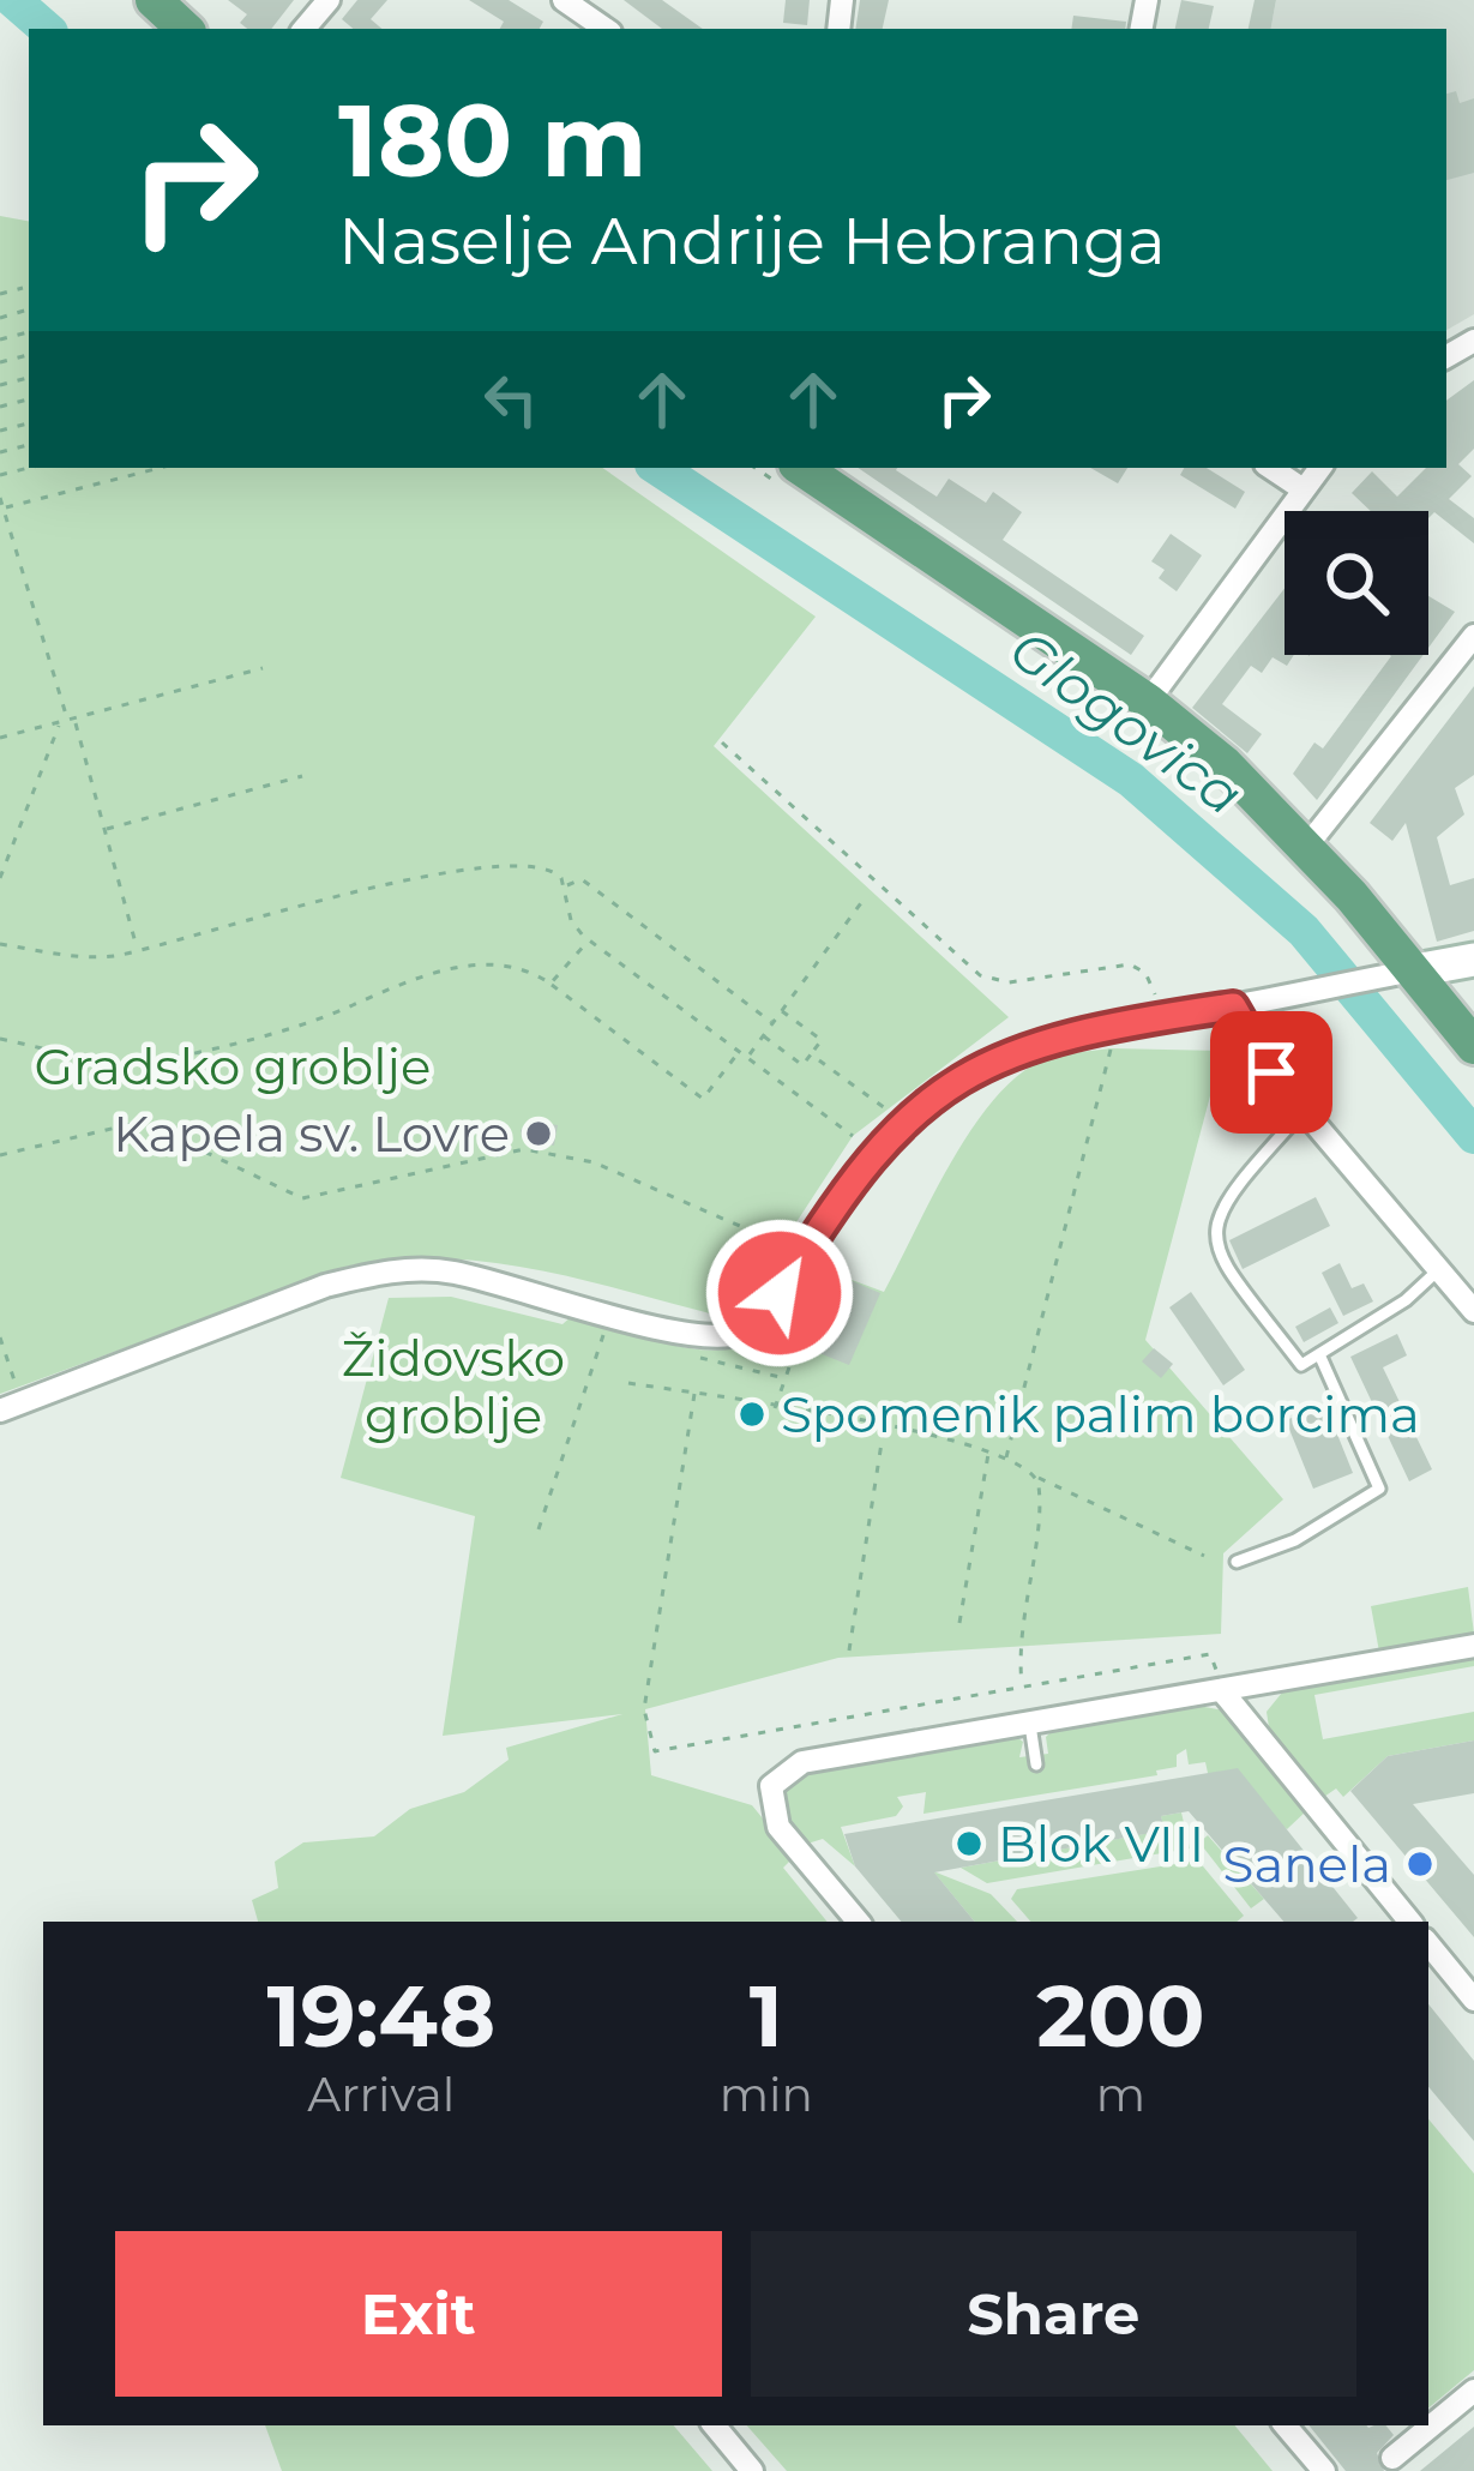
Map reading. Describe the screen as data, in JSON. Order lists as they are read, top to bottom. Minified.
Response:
{"water":["Glogovica"],"parks":["Gradsko groblje","Židovsko groblje"],"places":["Kapela sv. Lovre","Spomenik palim borcima","Blok VIII","Sanela"],"page":{"turn":["180 m","Naselje Andrije Hebranga"],"eta":["19:48","Arrival","1","min","200","m"],"buttons":["Exit","Share"]}}
